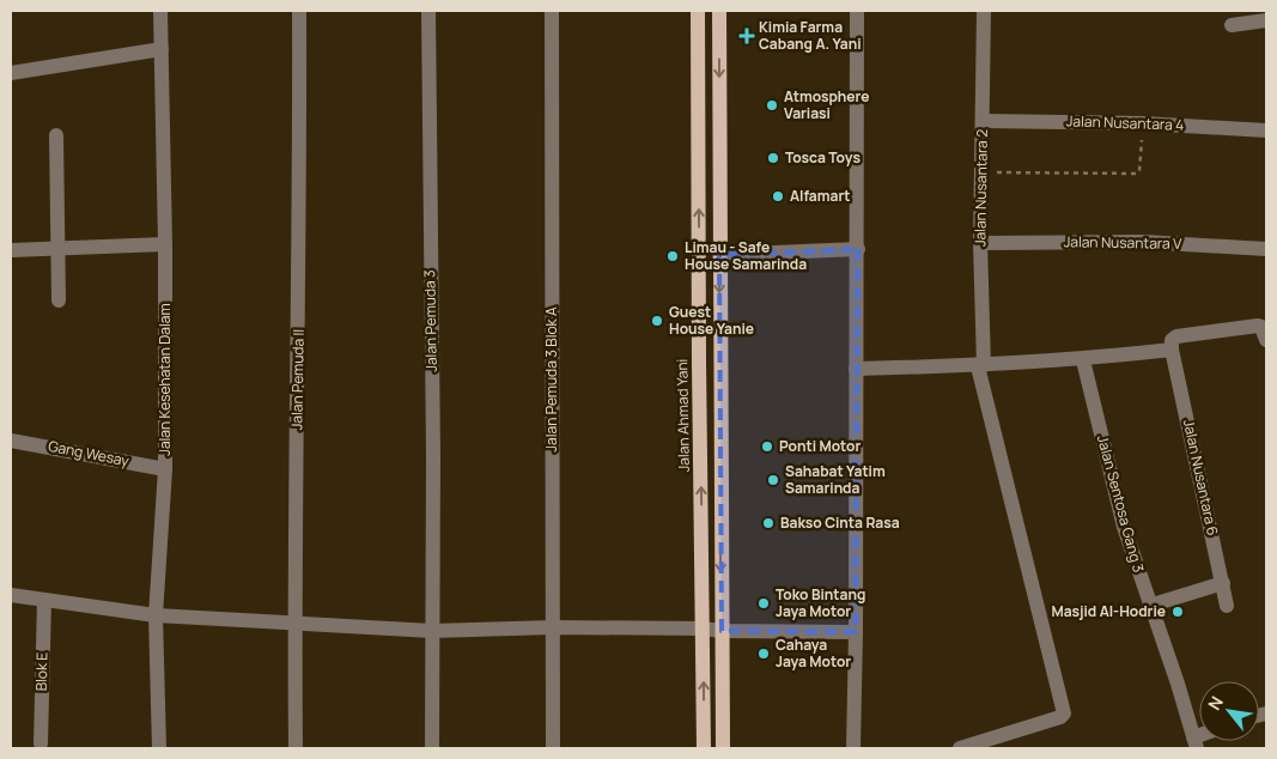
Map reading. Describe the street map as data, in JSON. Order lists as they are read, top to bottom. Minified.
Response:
{"streets":{"main road":["Jalan Ahmad Yani"],"street":["Jalan Nusantara 4","Jalan Nusantara 2","Jalan Nusantara V","Jalan Pemuda 3","Jalan Kesehatan Dalam","Jalan Pemuda II","Jalan Pemuda 3 Blok A","Gang Wesay","Jalan Nusantara 6","Jalan Sentosa Gang 3","Blok E"]},"crossings":[["Jalan Nusantara 4","Jalan Nusantara 2"],["Jalan Nusantara 2","Jalan Nusantara V"],["Jalan Kesehatan Dalam","Gang Wesay"]],"places":{"health":["Kimia Farma Cabang A. Yani"],"other":["Atmosphere Variasi","Tosca Toys","Alfamart","Limau - Safe House Samarinda","Guest House Yanie","Ponti Motor","Sahabat Yatim Samarinda","Bakso Cinta Rasa","Toko Bintang Jaya Motor","Masjid Al-Hodrie","Cahaya Jaya Motor"]},"north":"top left"}
